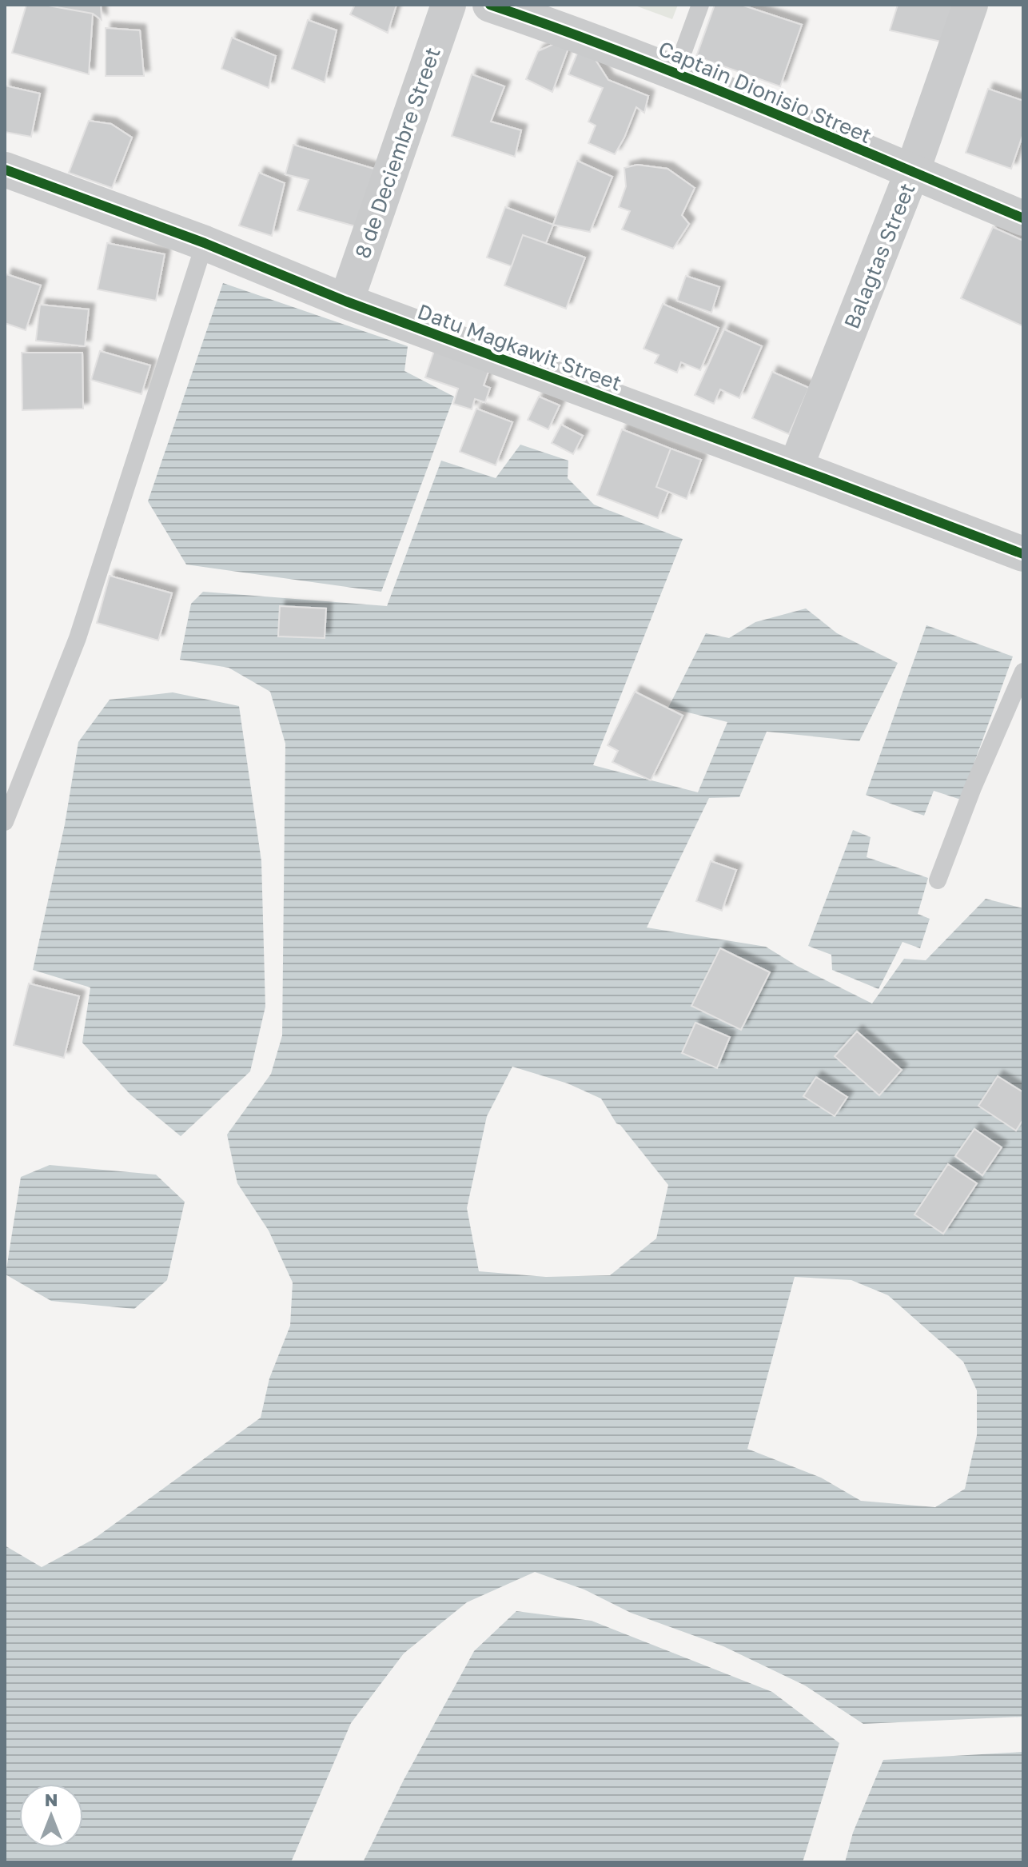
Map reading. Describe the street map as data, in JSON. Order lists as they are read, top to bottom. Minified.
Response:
{"streets":{"street":["Captain Dionisio Street","8 de Deciembre Street","Balagtas Street","Datu Magkawit Street"]},"crossings":[["Captain Dionisio Street","Balagtas Street"],["8 de Deciembre Street","Datu Magkawit Street"],["Balagtas Street","Datu Magkawit Street"]],"north":"top"}
